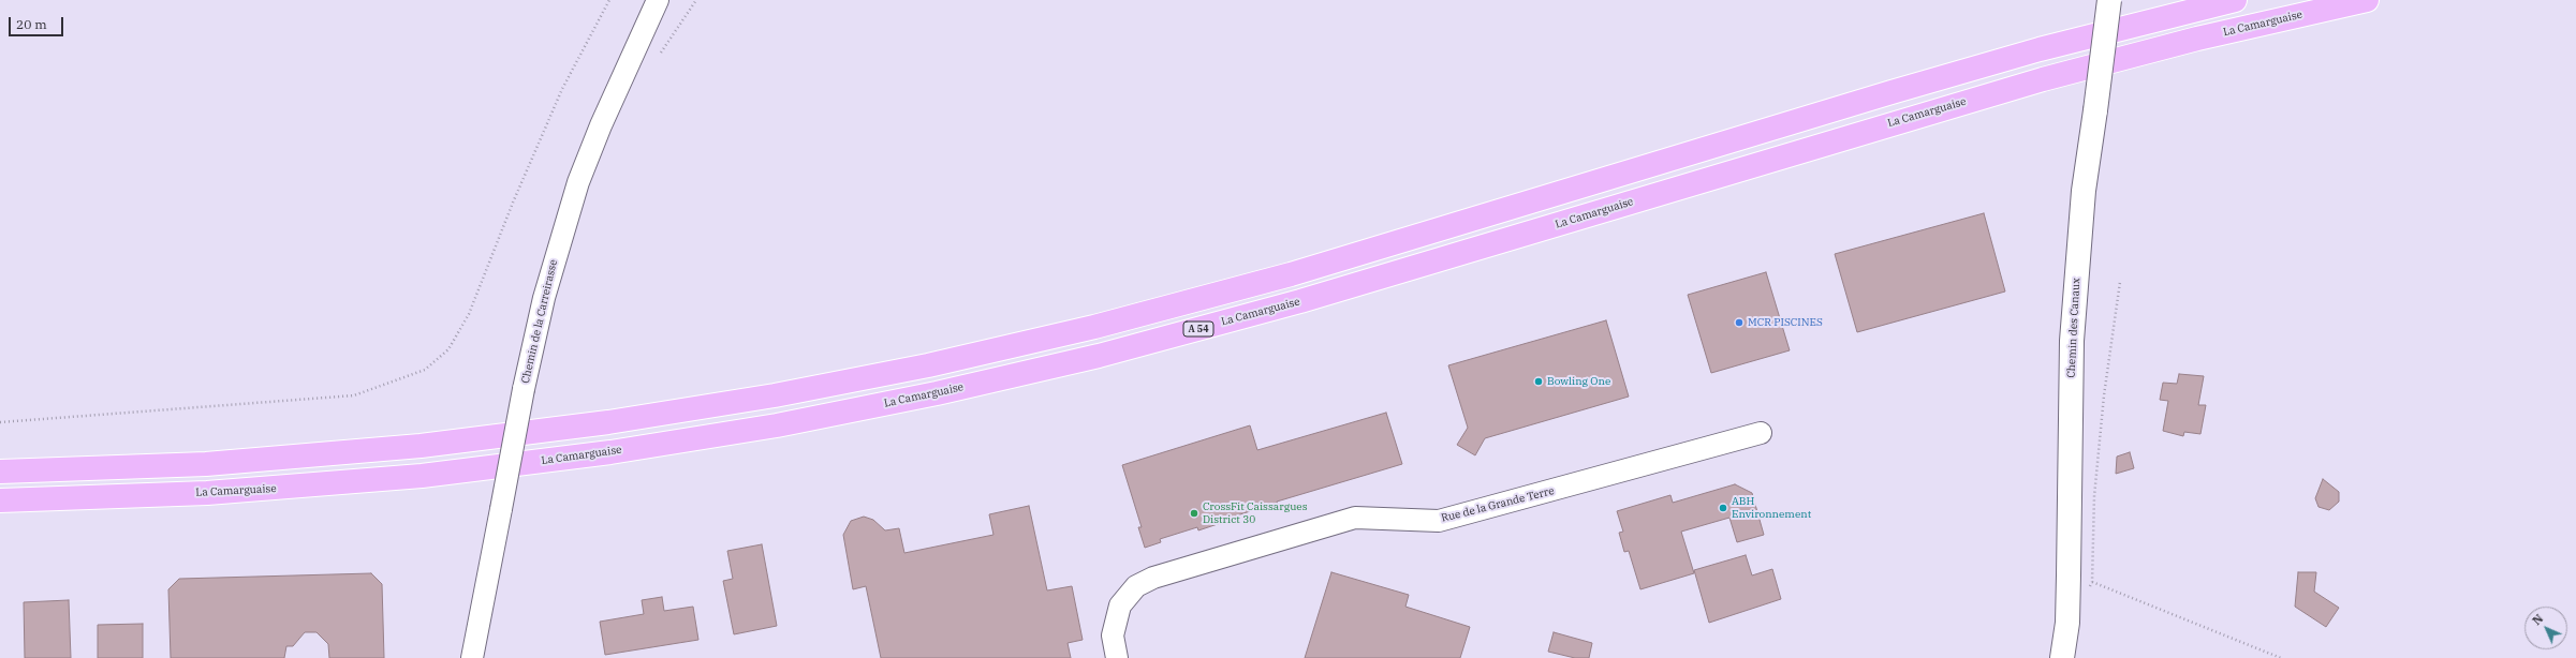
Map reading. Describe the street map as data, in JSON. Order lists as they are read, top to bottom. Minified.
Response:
{"streets":{"highway":["La Camarguaise","A 54"],"main road":["Chemin des Canaux"],"street":["Chemin de la Carreirasse","Rue de la Grande Terre"]},"places":["MCR PISCINES","Bowling One","ABH Environnement","CrossFit Caissargues District 30"],"scale_bar":"20 m","north":"top left"}
